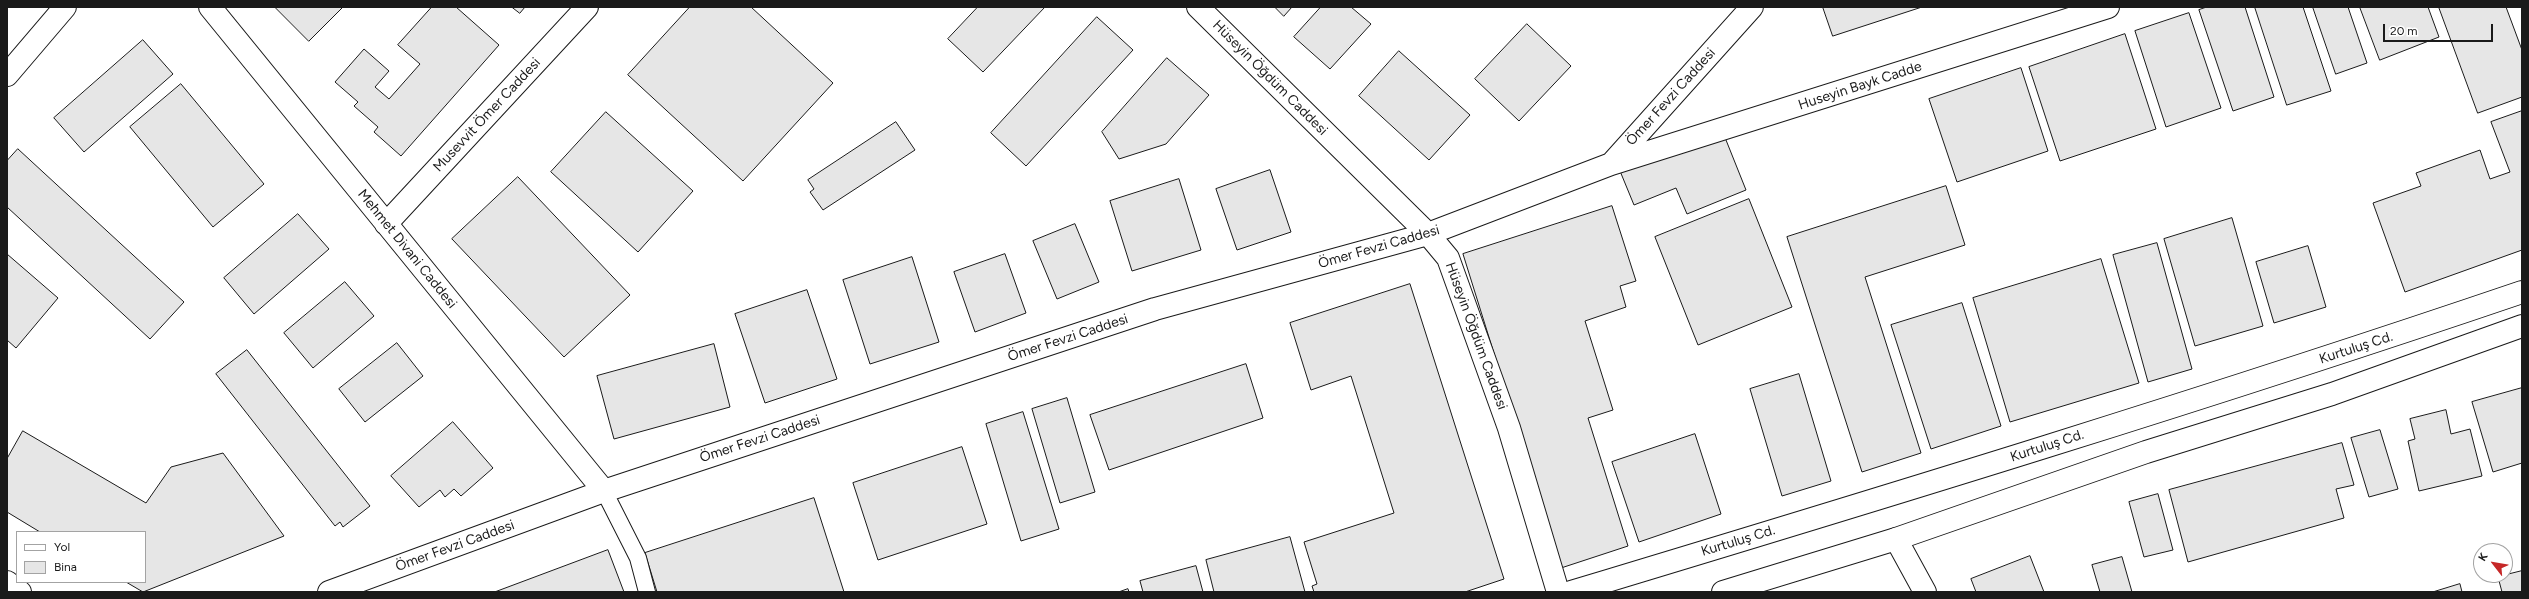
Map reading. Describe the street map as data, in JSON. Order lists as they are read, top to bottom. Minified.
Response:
{"streets":{"street":["Hüseyin Öğdüm Caddesi","Huseyin Bayk Cadde","Ömer Fevzi Caddesi","Musevvit Ömer Caddesi","Mehmet Divani Caddesi","Kurtuluş Cd."]},"crossings":[["Hüseyin Öğdüm Caddesi","Ömer Fevzi Caddesi"],["Huseyin Bayk Cadde","Ömer Fevzi Caddesi"],["Ömer Fevzi Caddesi","Mehmet Divani Caddesi"],["Musevvit Ömer Caddesi","Mehmet Divani Caddesi"]],"legend":["Yol","Bina"],"scale_bar":"20 m","north":"top left"}
